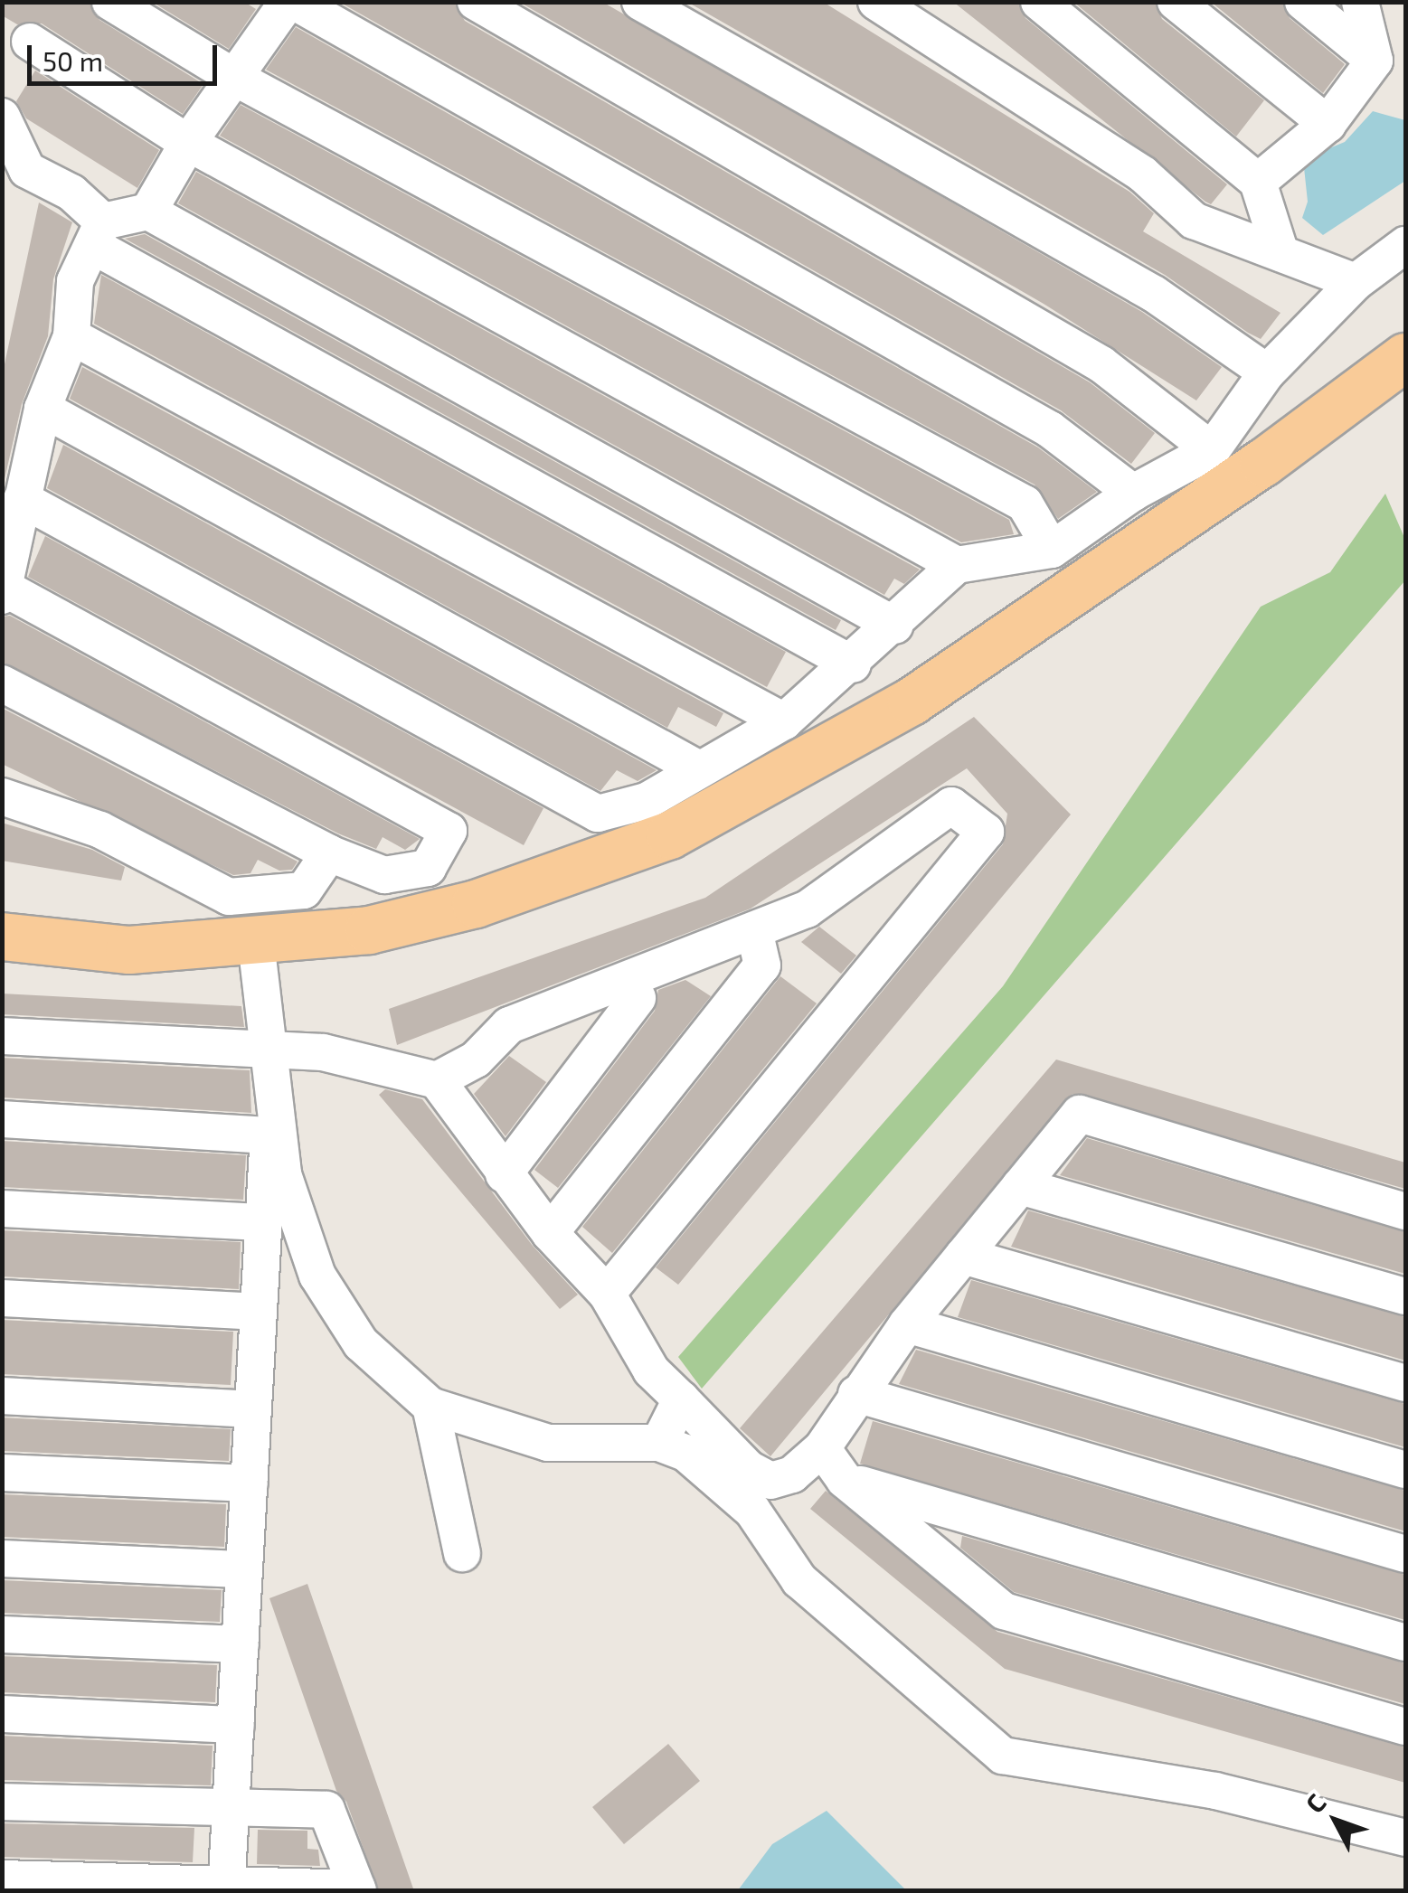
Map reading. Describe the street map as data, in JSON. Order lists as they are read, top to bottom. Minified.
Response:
{"scale_bar":"50 m","north":"top left"}
